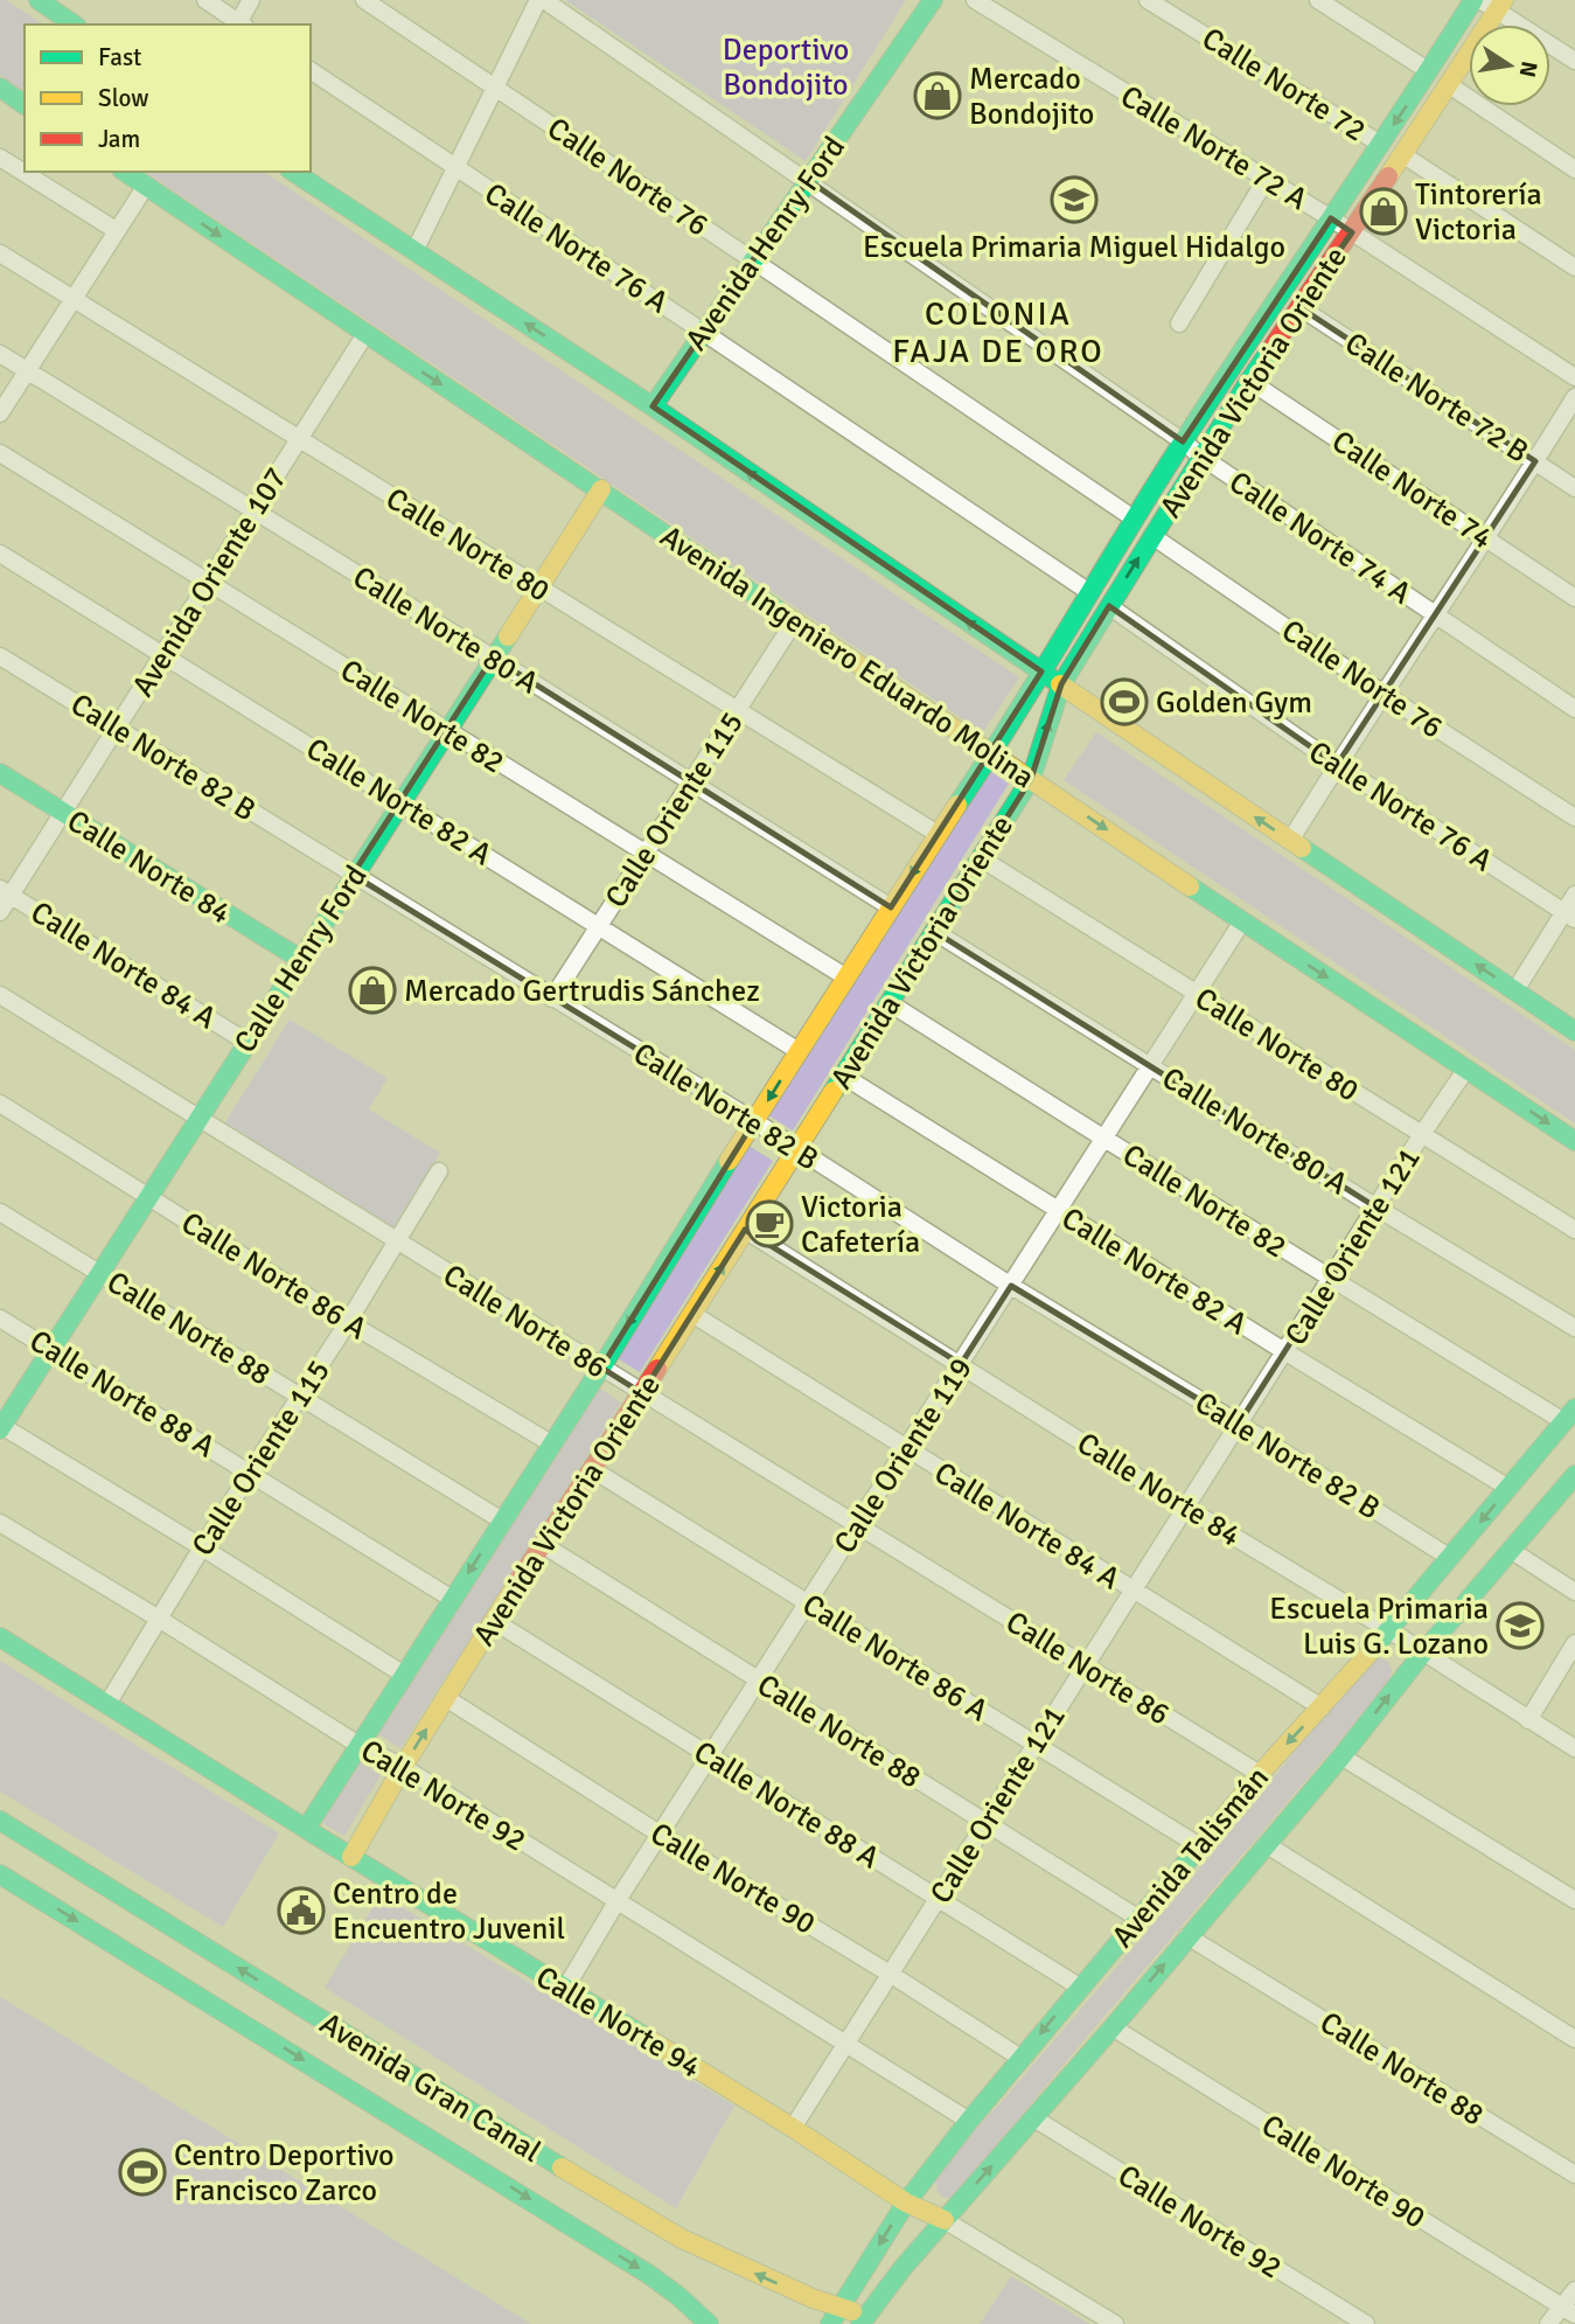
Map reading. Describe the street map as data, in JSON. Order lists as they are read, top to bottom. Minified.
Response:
{"streets":{"main road":["Avenida Henry Ford","Avenida Victoria Oriente","Avenida Ingeniero Eduardo Molina","Calle Norte 84","Calle Henry Ford","Avenida Talismán","Calle Norte 94","Avenida Gran Canal"],"street":["Calle Norte 72","Calle Norte 72 A","Calle Norte 76","Calle Norte 76 A","Calle Norte 72 B","Calle Norte 74","Calle Norte 74 A","Calle Norte 80","Avenida Oriente 107","Calle Norte 80 A","Calle Norte 82","Calle Norte 82 B","Calle Norte 82 A","Calle Oriente 115","Calle Norte 84 A","Calle Oriente 121","Calle Norte 86 A","Calle Norte 86","Calle Norte 88","Calle Norte 88 A","Calle Oriente 119","Calle Norte 92","Calle Norte 90"]},"crossings":[["Calle Norte 72","Avenida Victoria Oriente"],["Calle Norte 72 A","Avenida Victoria Oriente"],["Calle Norte 76","Avenida Henry Ford"],["Calle Norte 76","Avenida Victoria Oriente"],["Avenida Henry Ford","Calle Norte 76 A"],["Avenida Henry Ford","Calle Norte 74 A"],["Calle Norte 76 A","Avenida Victoria Oriente"],["Avenida Victoria Oriente","Calle Norte 72 B"],["Avenida Victoria Oriente","Calle Norte 74"],["Avenida Victoria Oriente","Calle Norte 74 A"],["Avenida Victoria Oriente","Calle Norte 80"],["Avenida Victoria Oriente","Calle Norte 80 A"],["Avenida Victoria Oriente","Avenida Ingeniero Eduardo Molina"],["Avenida Victoria Oriente","Calle Norte 82"],["Avenida Victoria Oriente","Calle Norte 82 B"],["Avenida Victoria Oriente","Calle Norte 82 A"],["Avenida Victoria Oriente","Calle Norte 84"],["Avenida Victoria Oriente","Calle Norte 84 A"],["Avenida Victoria Oriente","Calle Norte 86 A"],["Avenida Victoria Oriente","Calle Norte 86"],["Avenida Victoria Oriente","Calle Norte 88"],["Avenida Victoria Oriente","Calle Norte 88 A"],["Avenida Victoria Oriente","Calle Norte 92"],["Avenida Victoria Oriente","Calle Norte 90"],["Avenida Victoria Oriente","Calle Norte 94"],["Calle Norte 80","Avenida Oriente 107"],["Calle Norte 80","Calle Oriente 115"],["Calle Norte 80","Calle Henry Ford"],["Calle Norte 80","Calle Oriente 121"],["Calle Norte 80","Calle Oriente 119"],["Avenida Oriente 107","Calle Norte 80 A"],["Avenida Oriente 107","Avenida Ingeniero Eduardo Molina"],["Avenida Oriente 107","Calle Norte 82"],["Avenida Oriente 107","Calle Norte 82 B"],["Avenida Oriente 107","Calle Norte 82 A"],["Avenida Oriente 107","Calle Norte 84"],["Avenida Oriente 107","Calle Norte 84 A"],["Calle Norte 80 A","Calle Oriente 115"],["Calle Norte 80 A","Calle Henry Ford"],["Calle Norte 80 A","Calle Oriente 121"],["Calle Norte 80 A","Calle Oriente 119"],["Avenida Ingeniero Eduardo Molina","Calle Oriente 115"],["Avenida Ingeniero Eduardo Molina","Calle Henry Ford"],["Avenida Ingeniero Eduardo Molina","Calle Oriente 121"],["Avenida Ingeniero Eduardo Molina","Calle Oriente 119"],["Calle Norte 82","Calle Oriente 115"],["Calle Norte 82","Calle Henry Ford"],["Calle Norte 82","Calle Oriente 121"],["Calle Norte 82","Calle Oriente 119"],["Calle Norte 82","Avenida Talismán"],["Calle Norte 82 B","Calle Oriente 115"],["Calle Norte 82 B","Calle Henry Ford"],["Calle Norte 82 B","Calle Oriente 121"],["Calle Norte 82 B","Calle Oriente 119"],["Calle Norte 82 B","Avenida Talismán"],["Calle Norte 82 A","Calle Oriente 115"],["Calle Norte 82 A","Calle Henry Ford"],["Calle Norte 82 A","Calle Oriente 121"],["Calle Norte 82 A","Calle Oriente 119"],["Calle Norte 82 A","Avenida Talismán"],["Calle Oriente 115","Calle Norte 86 A"],["Calle Oriente 115","Calle Norte 86"],["Calle Oriente 115","Calle Norte 88"],["Calle Oriente 115","Calle Norte 88 A"],["Calle Oriente 115","Calle Norte 92"],["Calle Oriente 115","Calle Norte 94"],["Calle Norte 84","Calle Henry Ford"],["Calle Norte 84","Calle Oriente 121"],["Calle Norte 84","Calle Oriente 119"],["Calle Norte 84","Avenida Talismán"],["Calle Henry Ford","Calle Norte 84 A"],["Calle Henry Ford","Calle Norte 86 A"],["Calle Henry Ford","Calle Norte 86"],["Calle Henry Ford","Calle Norte 88"],["Calle Henry Ford","Calle Norte 88 A"],["Calle Norte 84 A","Calle Oriente 121"],["Calle Norte 84 A","Calle Oriente 119"],["Calle Norte 84 A","Avenida Talismán"],["Calle Oriente 121","Calle Norte 86 A"],["Calle Oriente 121","Calle Norte 86"],["Calle Oriente 121","Calle Norte 88"],["Calle Oriente 121","Calle Norte 88 A"],["Calle Oriente 121","Calle Norte 92"],["Calle Oriente 121","Calle Norte 90"],["Calle Oriente 121","Calle Norte 94"],["Calle Norte 86 A","Calle Oriente 119"],["Calle Norte 86 A","Avenida Talismán"],["Calle Norte 86","Calle Oriente 119"],["Calle Norte 86","Avenida Talismán"],["Calle Norte 88","Calle Oriente 119"],["Calle Norte 88","Avenida Talismán"],["Calle Norte 88 A","Calle Oriente 119"],["Calle Norte 88 A","Avenida Talismán"],["Calle Oriente 119","Calle Norte 92"],["Calle Oriente 119","Calle Norte 90"],["Calle Oriente 119","Calle Norte 94"],["Calle Norte 92","Avenida Talismán"],["Avenida Talismán","Calle Norte 90"],["Avenida Talismán","Calle Norte 94"],["Avenida Talismán","Avenida Gran Canal"]],"districts":["COLONIA FAJA DE ORO"],"parks":["Deportivo Bondojito"],"places":{"shop":["Mercado Bondojito","Tintorería Victoria","Mercado Gertrudis Sánchez"],"school or university":["Escuela Primaria Miguel Hidalgo","Escuela Primaria Luis G. Lozano"],"sports":["Golden Gym","Centro Deportivo Francisco Zarco"],"cafe":["Victoria Cafetería"],"public building":["Centro de Encuentro Juvenil"]},"legend":["Fast","Slow","Jam"],"north":"right"}
